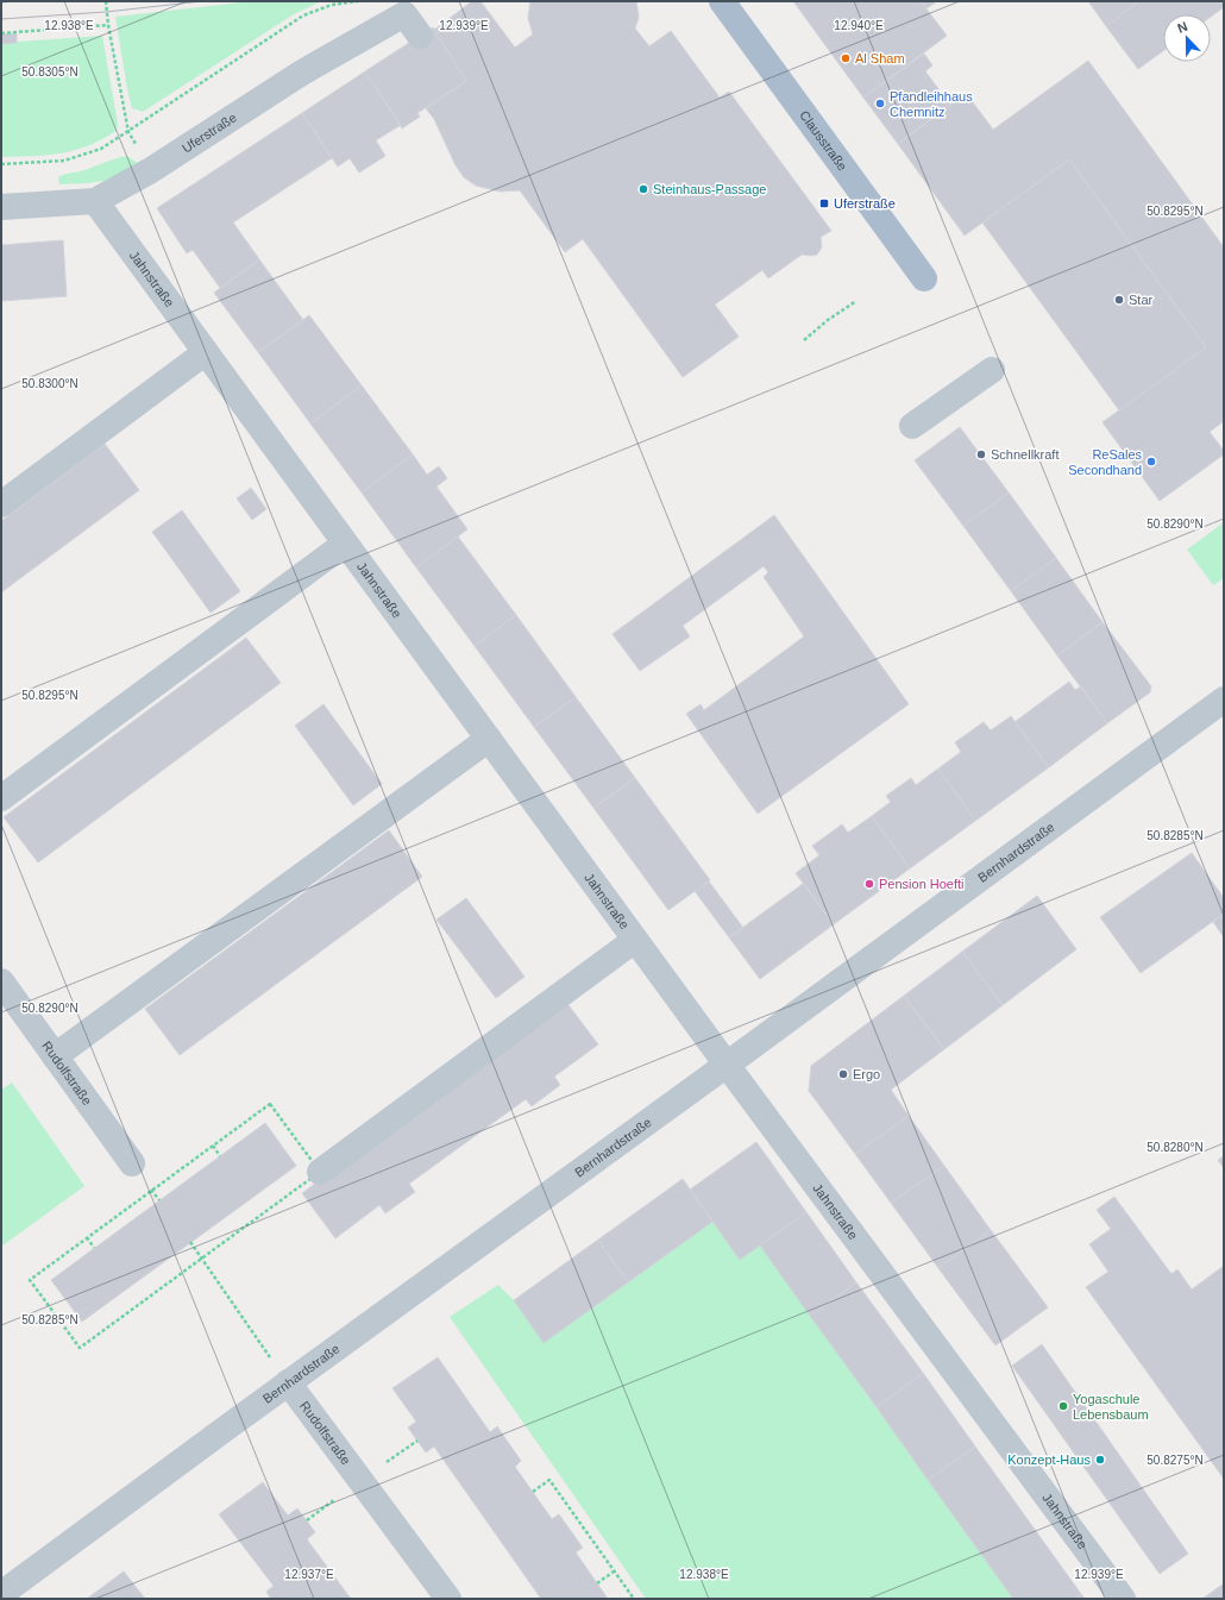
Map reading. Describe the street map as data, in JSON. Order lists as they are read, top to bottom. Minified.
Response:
{"streets":{"main road":["Clausstraße"],"street":["Uferstraße","Jahnstraße","Bernhardstraße","Rudolfstraße"]},"crossings":[["Uferstraße","Jahnstraße"],["Jahnstraße","Bernhardstraße"],["Bernhardstraße","Rudolfstraße"]],"places":{"other":["Al Sham","Pfandleihhaus Chemnitz","Steinhaus-Passage","Star","Schnellkraft","ReSales Secondhand","Pension Hoefti","Ergo","Yogaschule Lebensbaum","Konzept-Haus"],"transit":["Uferstraße"]},"north":"top","coordinates":["12.938°E","12.939°E","12.940°E","50.8305°N","50.8295°N","50.8300°N","50.8290°N","50.8285°N","50.8280°N","50.8275°N","12.937°E"]}
